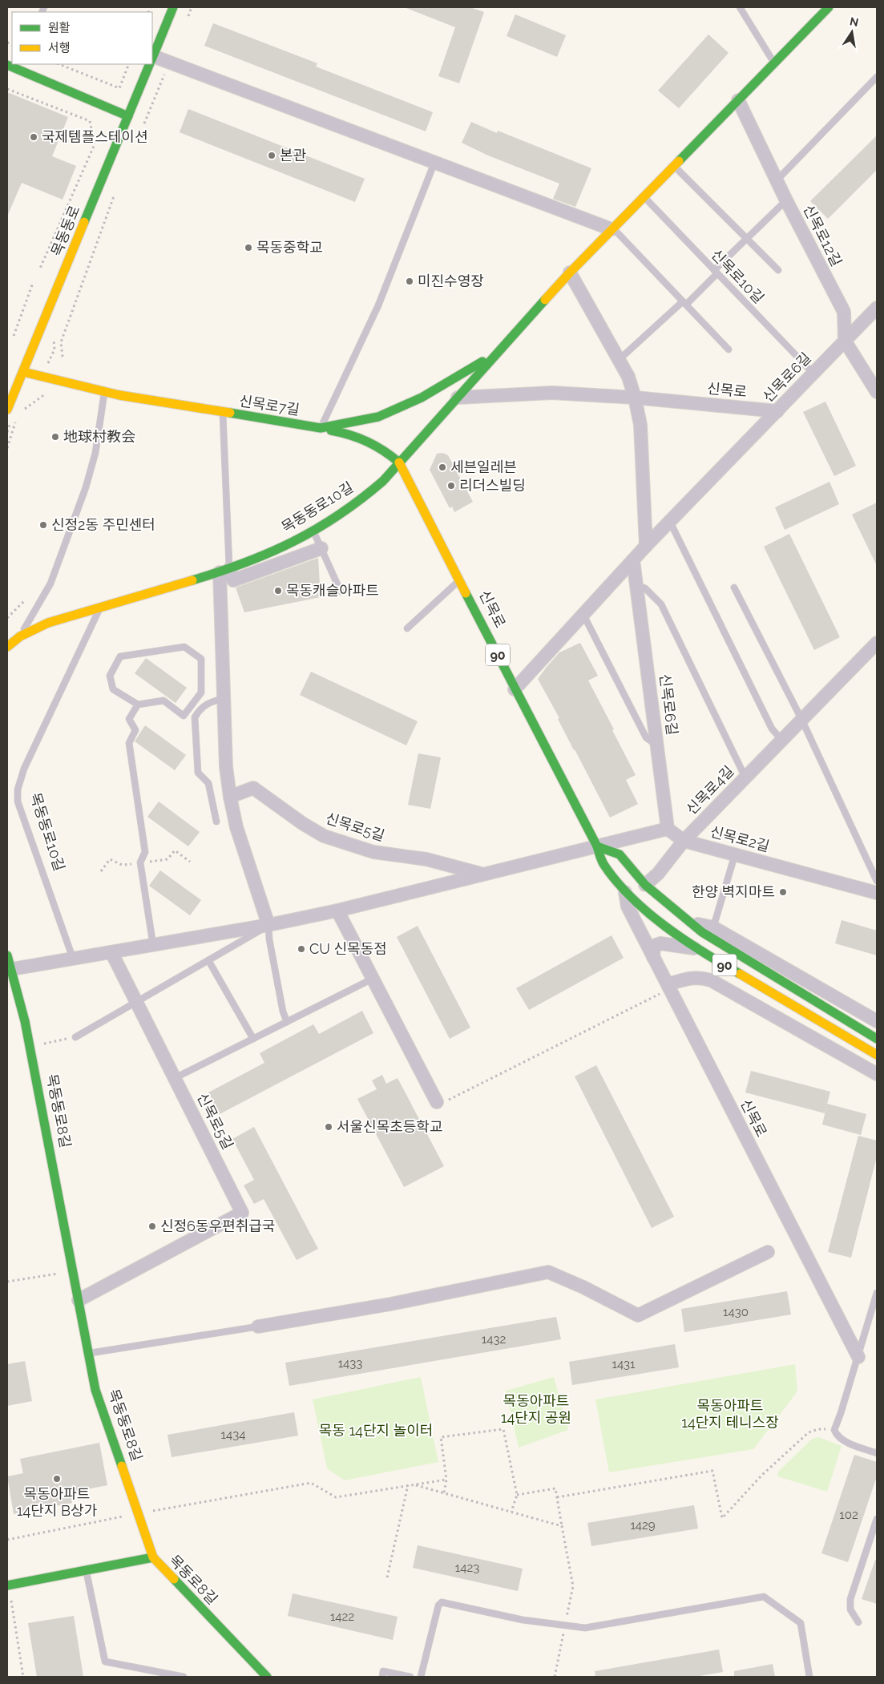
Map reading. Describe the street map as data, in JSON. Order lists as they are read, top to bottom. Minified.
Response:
{"streets":{"main road":["목동동로","신목로","신목로7길","목동동로10길","90","목동동로8길","목동로8길"],"street":["신목로12길","신목로6길","신목로4길","신목로5길","신목로2길"],"lane":["신목로10길"]},"crossings":[["목동동로","신목로7길"],["신목로12길","신목로6길"],["신목로10길","신목로6길"],["신목로6길","신목로"],["신목로6길","신목로4길"],["신목로6길","신목로2길"],["신목로","목동동로10길"],["신목로","90"],["신목로","신목로5길"],["목동동로10길","신목로5길"],["90","신목로4길"],["90","신목로5길"],["신목로4길","신목로2길"],["신목로5길","목동동로8길"],["목동동로8길","목동로8길"]],"parks":["목동아파트 14단지 공원","목동아파트 14단지 테니스장","목동 14단지 놀이터"],"places":["국제템플스테이션","본관","목동중학교","미진수영장","地球村教会","세븐일레븐","리더스빌딩","신정2동 주민센터","목동캐슬아파트","한양 벽지마트","CU 신목동점","서울신목초등학교","신정6동우편취급국","목동아파트 14단지 B상가"],"house_numbers":["1430","1432","1433","1431","1434","102","1429","1423","1422"],"legend":["원활","서행"],"north":"top"}
